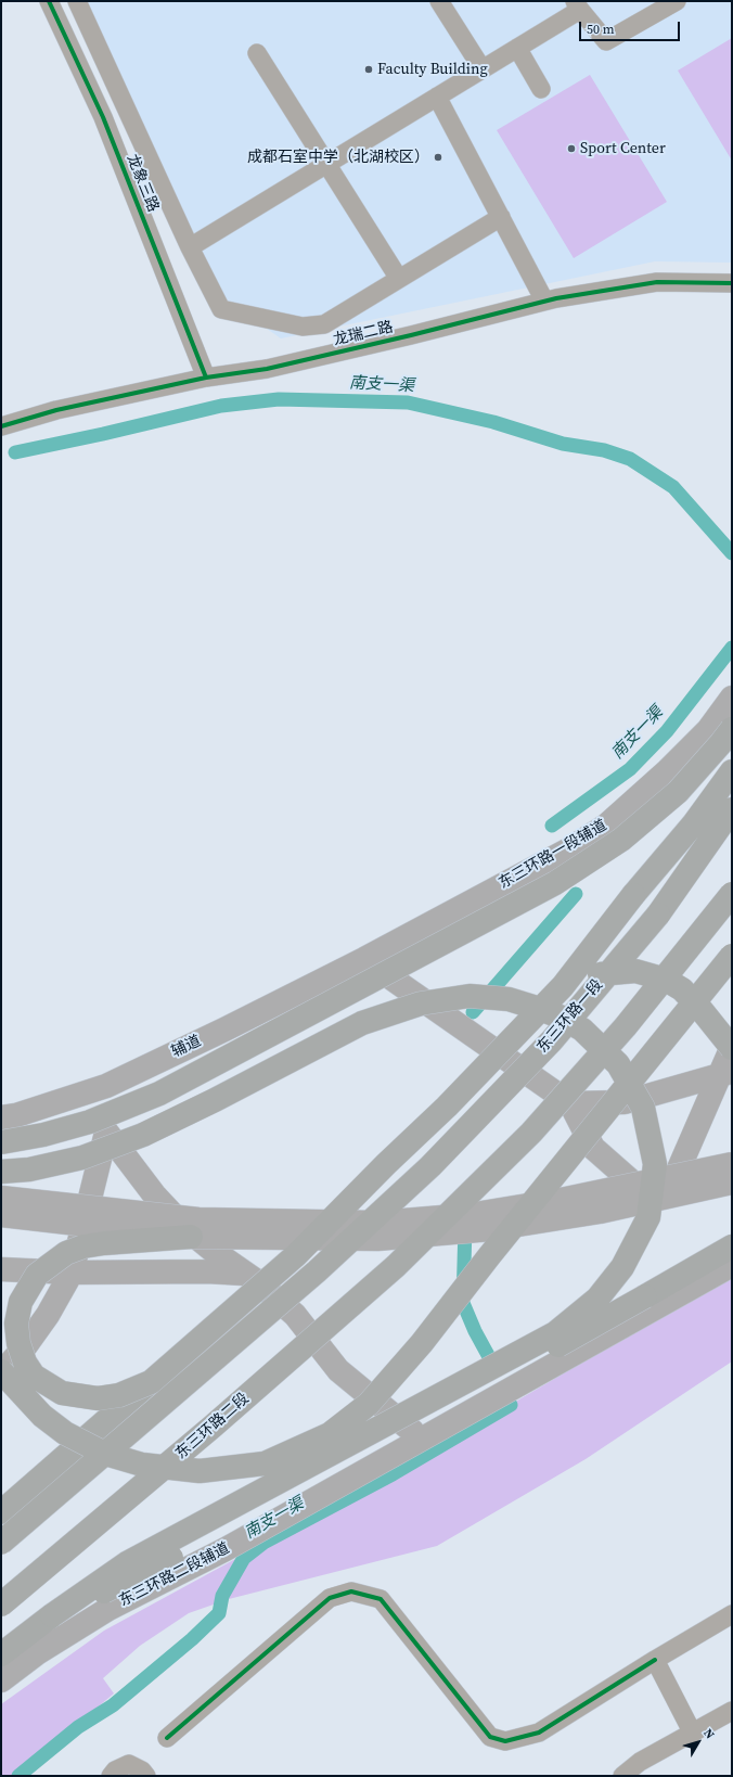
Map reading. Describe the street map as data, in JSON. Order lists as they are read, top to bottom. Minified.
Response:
{"streets":{"highway":["东三环路一段","东三环路二段"],"main road":["东三环路一段辅道","辅道","东三环路二段辅道"],"street":["龙象三路","龙瑞二路"]},"crossings":[["龙象三路","龙瑞二路"],["东三环路一段辅道","辅道"]],"water":["南支一渠"],"places":["Faculty Building","Sport Center","成都石室中学（北湖校区）"],"scale_bar":"50 m","north":"top right"}
